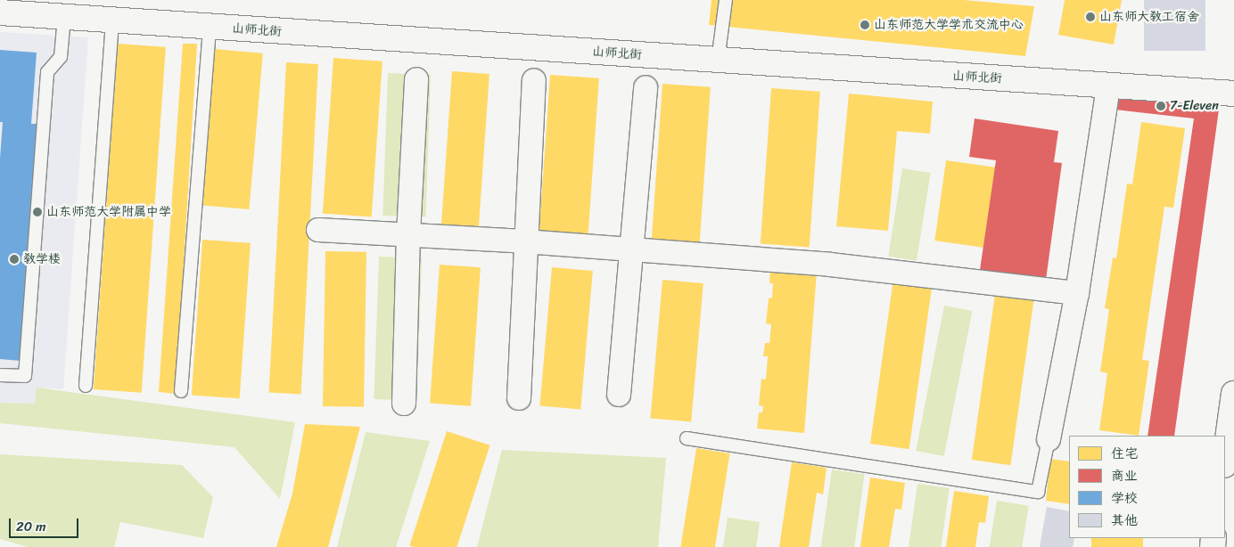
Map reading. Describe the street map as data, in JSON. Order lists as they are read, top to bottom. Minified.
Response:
{"streets":{"street":["山师北街"]},"places":["山东师大教工宿舍","山东师范大学学术交流中心","7-Eleven","山东师范大学附属中学","教学楼"],"legend":["住宅","商业","学校","其他"],"scale_bar":"20 m"}
